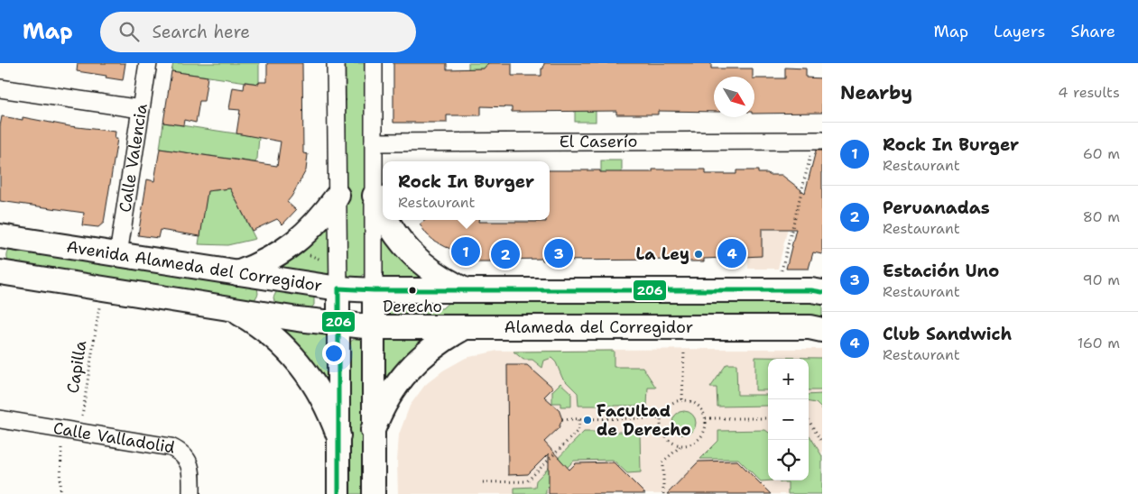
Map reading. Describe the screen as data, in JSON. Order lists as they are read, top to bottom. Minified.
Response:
{"streets":{"main road":["Avenida Alameda del Corregidor","Alameda del Corregidor"],"street":["El Caserío","Calle Valencia","Calle Valladolid"],"path":["Capilla"]},"crossings":[["Calle Valencia","Avenida Alameda del Corregidor"],["Capilla","Calle Valladolid"]],"places":["La Ley","Derecho","Facultad de Derecho"],"lines":["transit line 206"],"north":"bottom right","page":{"header":"Map","search":"Search here","nav":["Map","Layers","Share"],"heading":["Nearby","4 results"],"list":[{"mark":"1","name":"Rock In Burger","note":"Restaurant","value":"60 m"},{"mark":"2","name":"Peruanadas","note":"Restaurant","value":"80 m"},{"mark":"3","name":"Estación Uno","note":"Restaurant","value":"90 m"},{"mark":"4","name":"Club Sandwich","note":"Restaurant","value":"160 m"}],"popup":["Rock In Burger","Restaurant"],"pins":["1","3","4","2"],"map_buttons":["+","−"]}}
